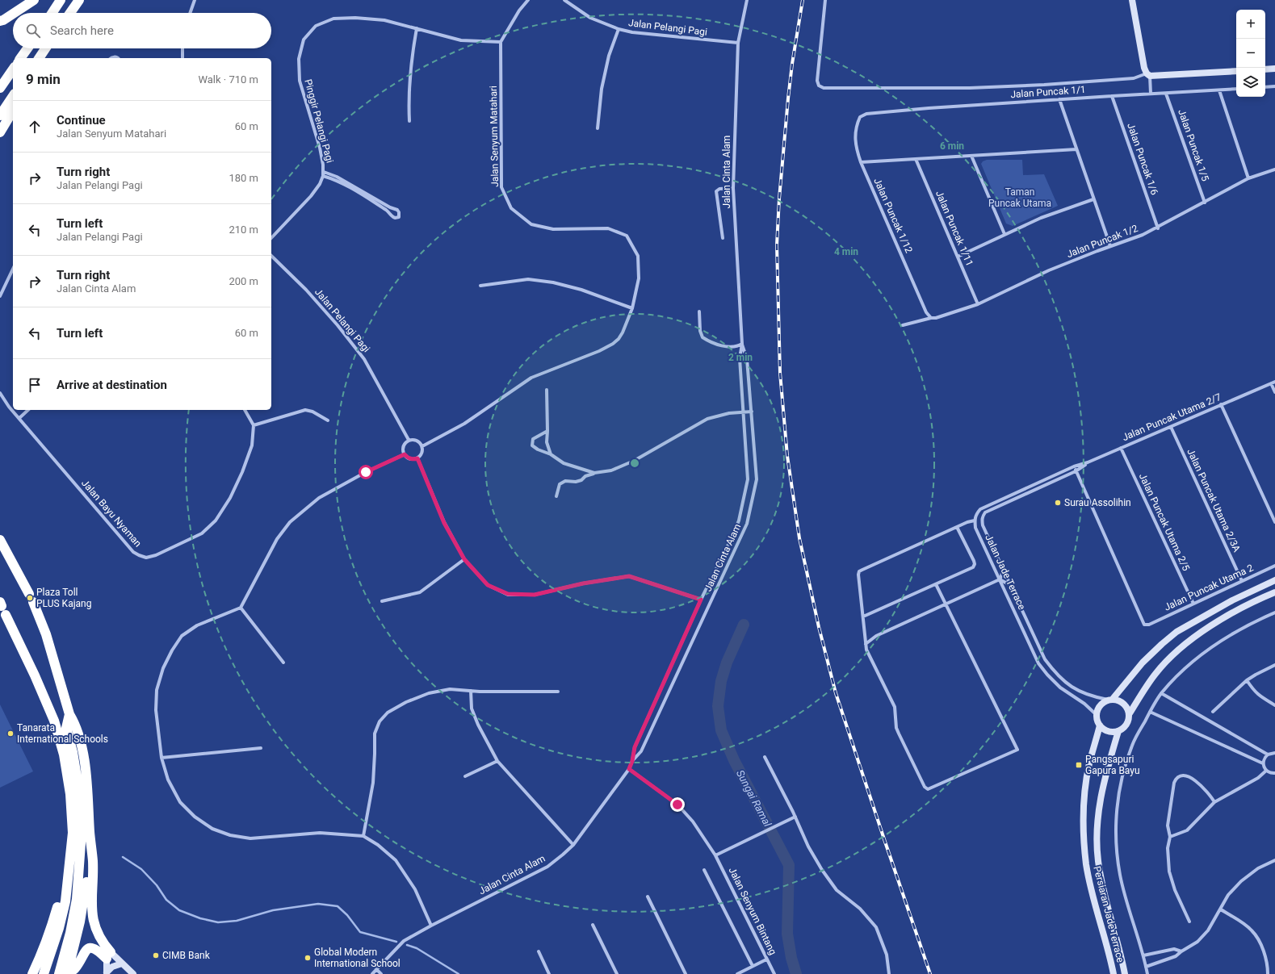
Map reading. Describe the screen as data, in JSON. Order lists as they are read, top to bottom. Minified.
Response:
{"streets":{"street":["Jalan Pelangi Pagi","Jalan Puncak 1/1","Pinggir Pelangi Pagi","Jalan Senyum Matahari","Jalan Puncak 1/5","Jalan Puncak 1/6","Jalan Cinta Alam","Jalan Puncak 1/12","Jalan Puncak 1/11","Jalan Puncak 1/2","Jalan Puncak Utama 2/7","Jalan Puncak Utama 2/3A","Jalan Bayu Nyaman","Jalan Puncak Utama 2/5","Jalan Jade Terrace","Jalan Puncak Utama 2","Jalan Senyum Bintang","Persiaran Jade Terrace"]},"crossings":[["Jalan Pelangi Pagi","Jalan Senyum Matahari"],["Jalan Pelangi Pagi","Jalan Cinta Alam"],["Jalan Puncak 1/1","Jalan Puncak 1/5"],["Jalan Puncak 1/1","Jalan Puncak 1/6"],["Jalan Puncak 1/1","Jalan Puncak 1/12"],["Pinggir Pelangi Pagi","Jalan Senyum Matahari"],["Jalan Puncak 1/5","Jalan Puncak 1/2"],["Jalan Puncak 1/6","Jalan Puncak 1/2"],["Jalan Cinta Alam","Jalan Senyum Bintang"],["Jalan Puncak 1/12","Jalan Puncak 1/2"],["Jalan Puncak 1/11","Jalan Puncak 1/2"],["Jalan Puncak Utama 2/7","Jalan Puncak Utama 2/3A"],["Jalan Puncak Utama 2/7","Jalan Puncak Utama 2/5"],["Jalan Puncak Utama 2/3A","Jalan Puncak Utama 2"],["Jalan Puncak Utama 2/5","Jalan Puncak Utama 2"],["Jalan Jade Terrace","Jalan Puncak Utama 2"],["Jalan Jade Terrace","Persiaran Jade Terrace"]],"water":["Sungai Ramal"],"parks":["Taman Puncak Utama"],"places":{"other":["Surau Assolihin","Plaza Toll PLUS Kajang","Tanarata International Schools","CIMB Bank","Global Modern International School"],"transit":["Pangsapuri Gapura Bayu"]},"page":{"map_buttons":["+","−"],"search":"Search here","heading":["9 min","Walk · 710 m"],"list":[["Continue","Jalan Senyum Matahari","60 m"],["Turn right","Jalan Pelangi Pagi","180 m"],["Turn left","Jalan Pelangi Pagi","210 m"],["Turn right","Jalan Cinta Alam","200 m"],["Turn left","60 m"],"Arrive at destination"]},"rings":["6 min","4 min","2 min"]}
